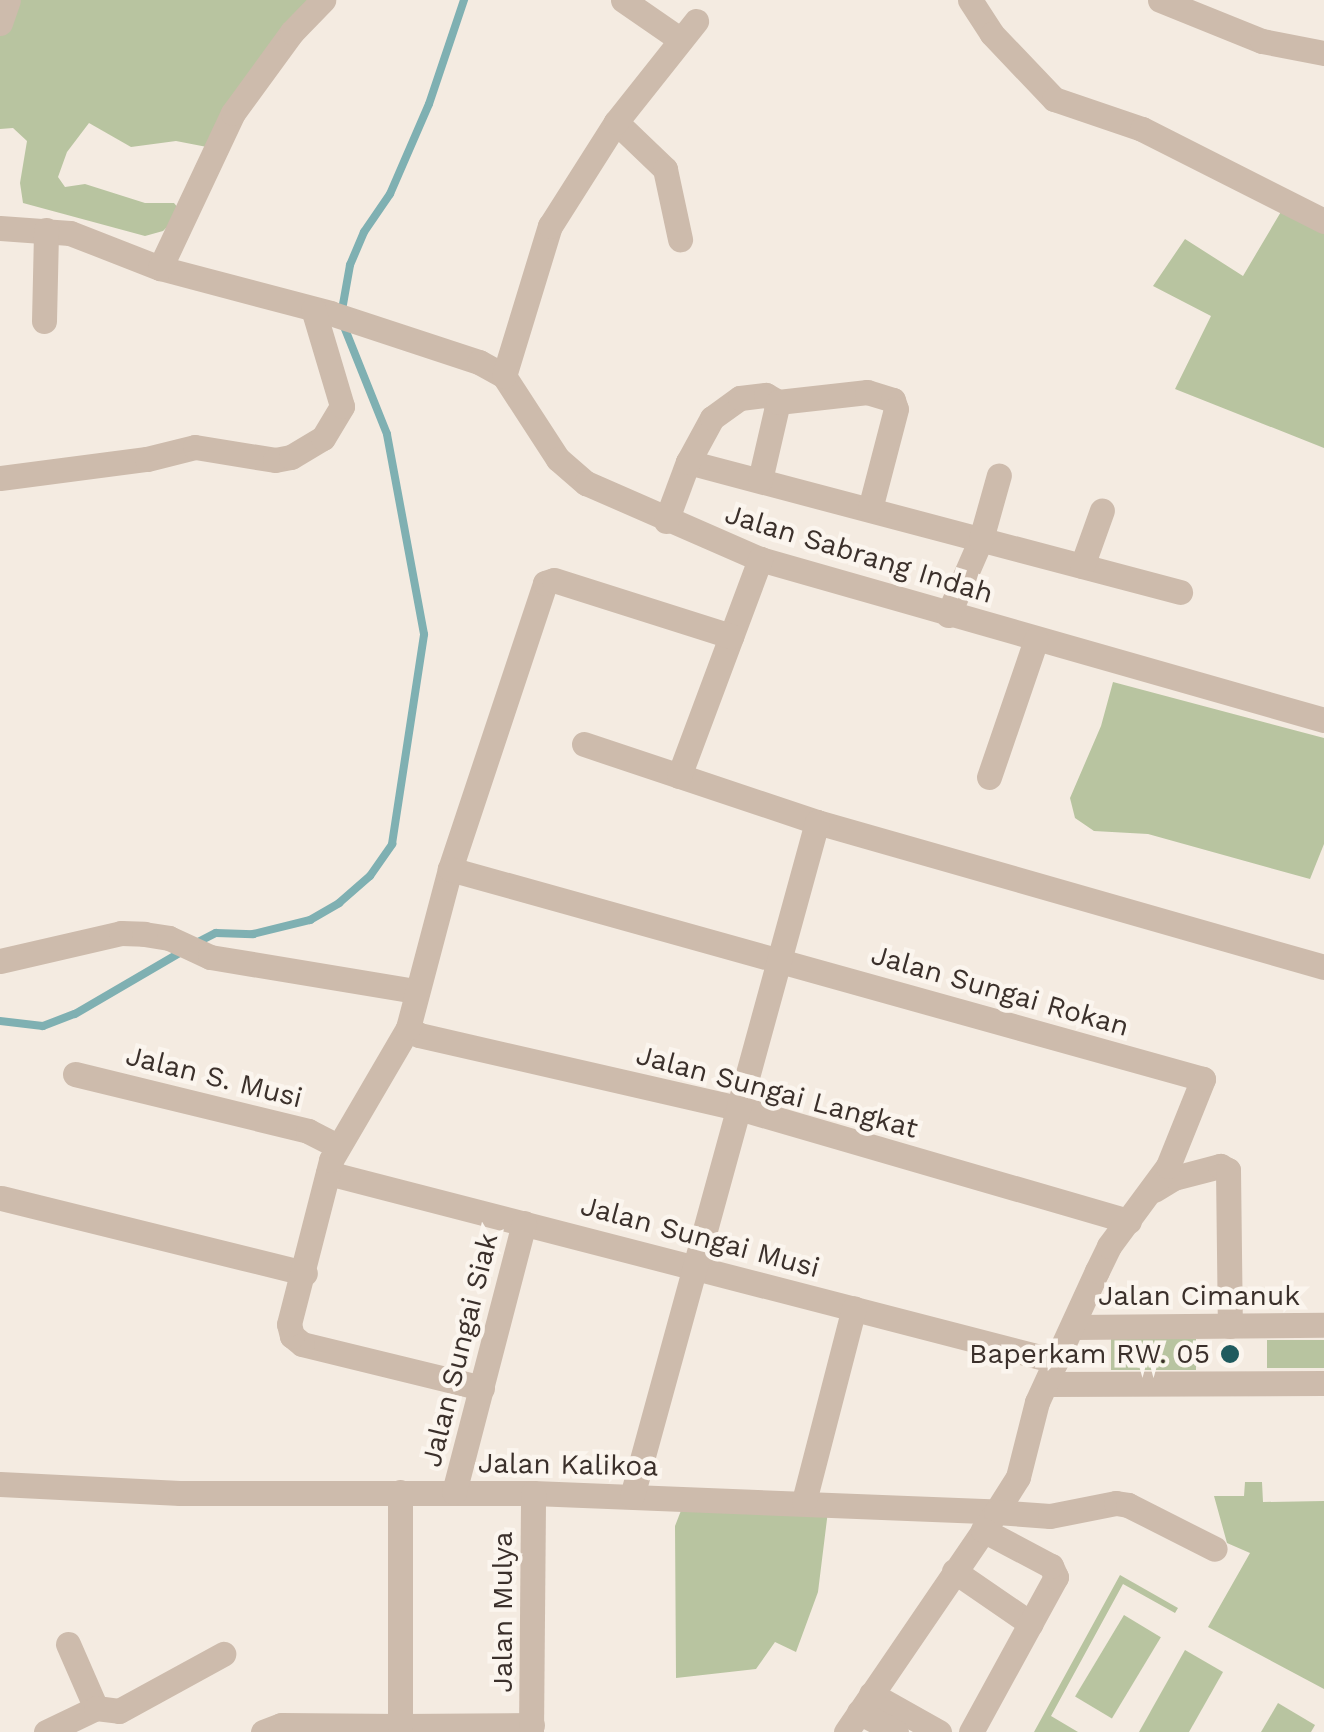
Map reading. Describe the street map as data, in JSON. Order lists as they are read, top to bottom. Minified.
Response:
{"streets":{"street":["Jalan Sabrang Indah","Jalan Sungai Rokan","Jalan S. Musi","Jalan Sungai Langkat","Jalan Sungai Musi","Jalan Cimanuk","Jalan Sungai Siak","Jalan Kalikoa","Jalan Mulya"]},"crossings":[["Jalan Sungai Rokan","Jalan Sungai Langkat"],["Jalan Sungai Rokan","Jalan Sungai Musi"],["Jalan Sungai Rokan","Jalan Cimanuk"],["Jalan Sungai Musi","Jalan Sungai Siak"],["Jalan Sungai Siak","Jalan Kalikoa"],["Jalan Kalikoa","Jalan Mulya"]],"places":["Baperkam RW. 05"]}
